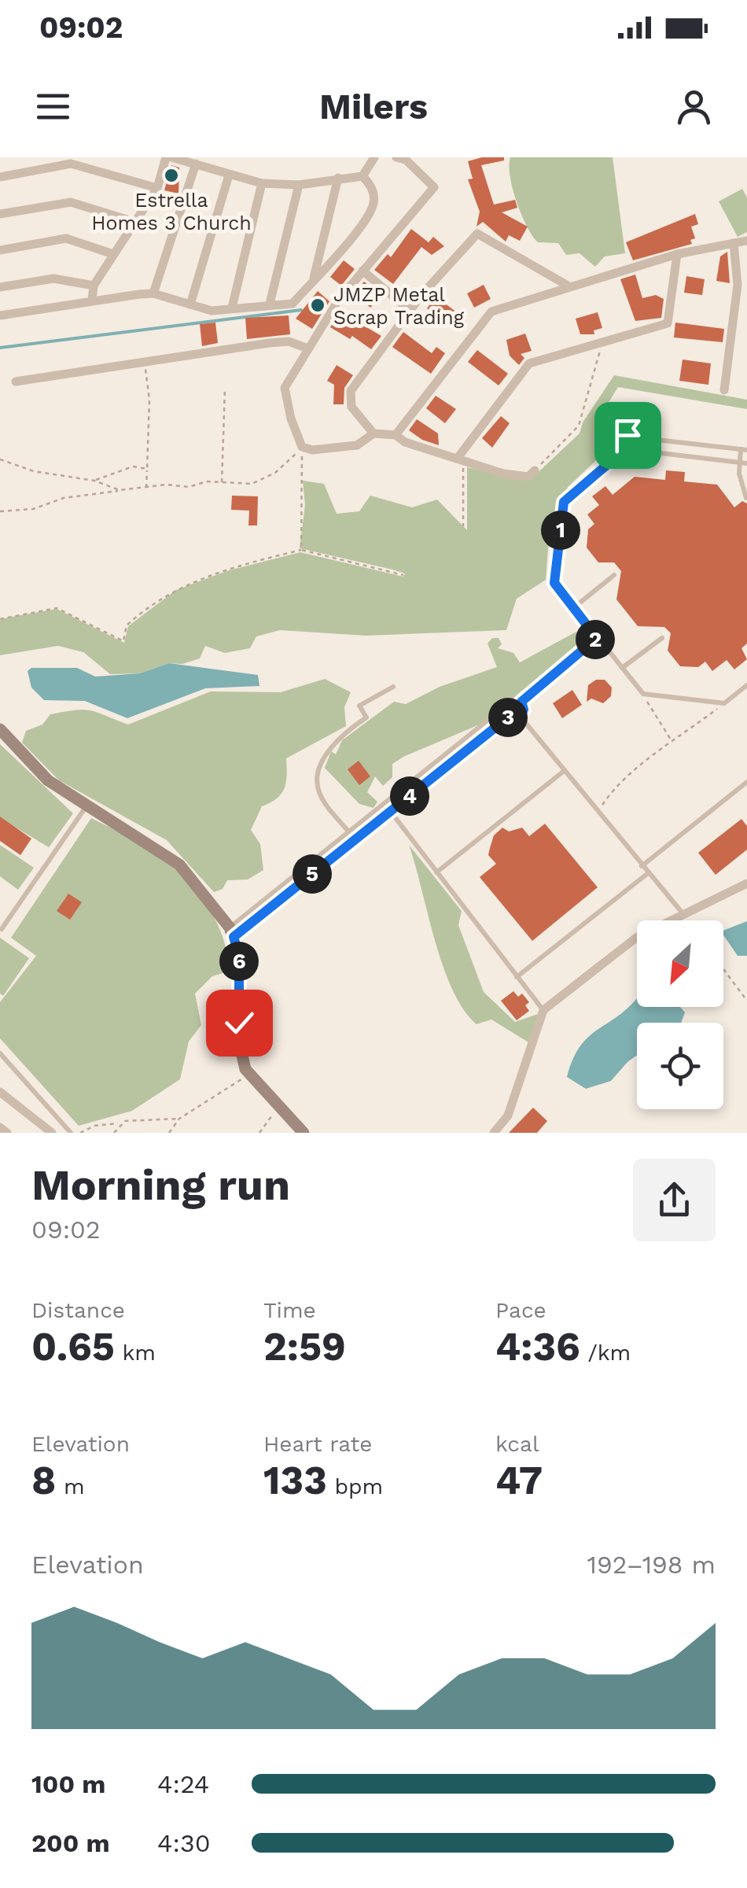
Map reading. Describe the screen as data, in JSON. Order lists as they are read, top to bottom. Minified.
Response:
{"places":["Estrella Homes 3 Church","JMZP Metal Scrap Trading"],"north":"bottom left","page":{"status":"09:02","header":"Milers","pins":["1","2","3","4","5","6"],"heading":["Morning run","09:02"],"stats":[["Distance","0.65 km"],["Time","2:59"],["Pace","4:36 /km"],["Elevation","8 m"],["Heart rate","133 bpm"],["kcal","47"]],"chart":["Elevation","192–198 m"],"list":[{"name":"100 m","note":"4:24"},{"name":"200 m","note":"4:30"}]}}
